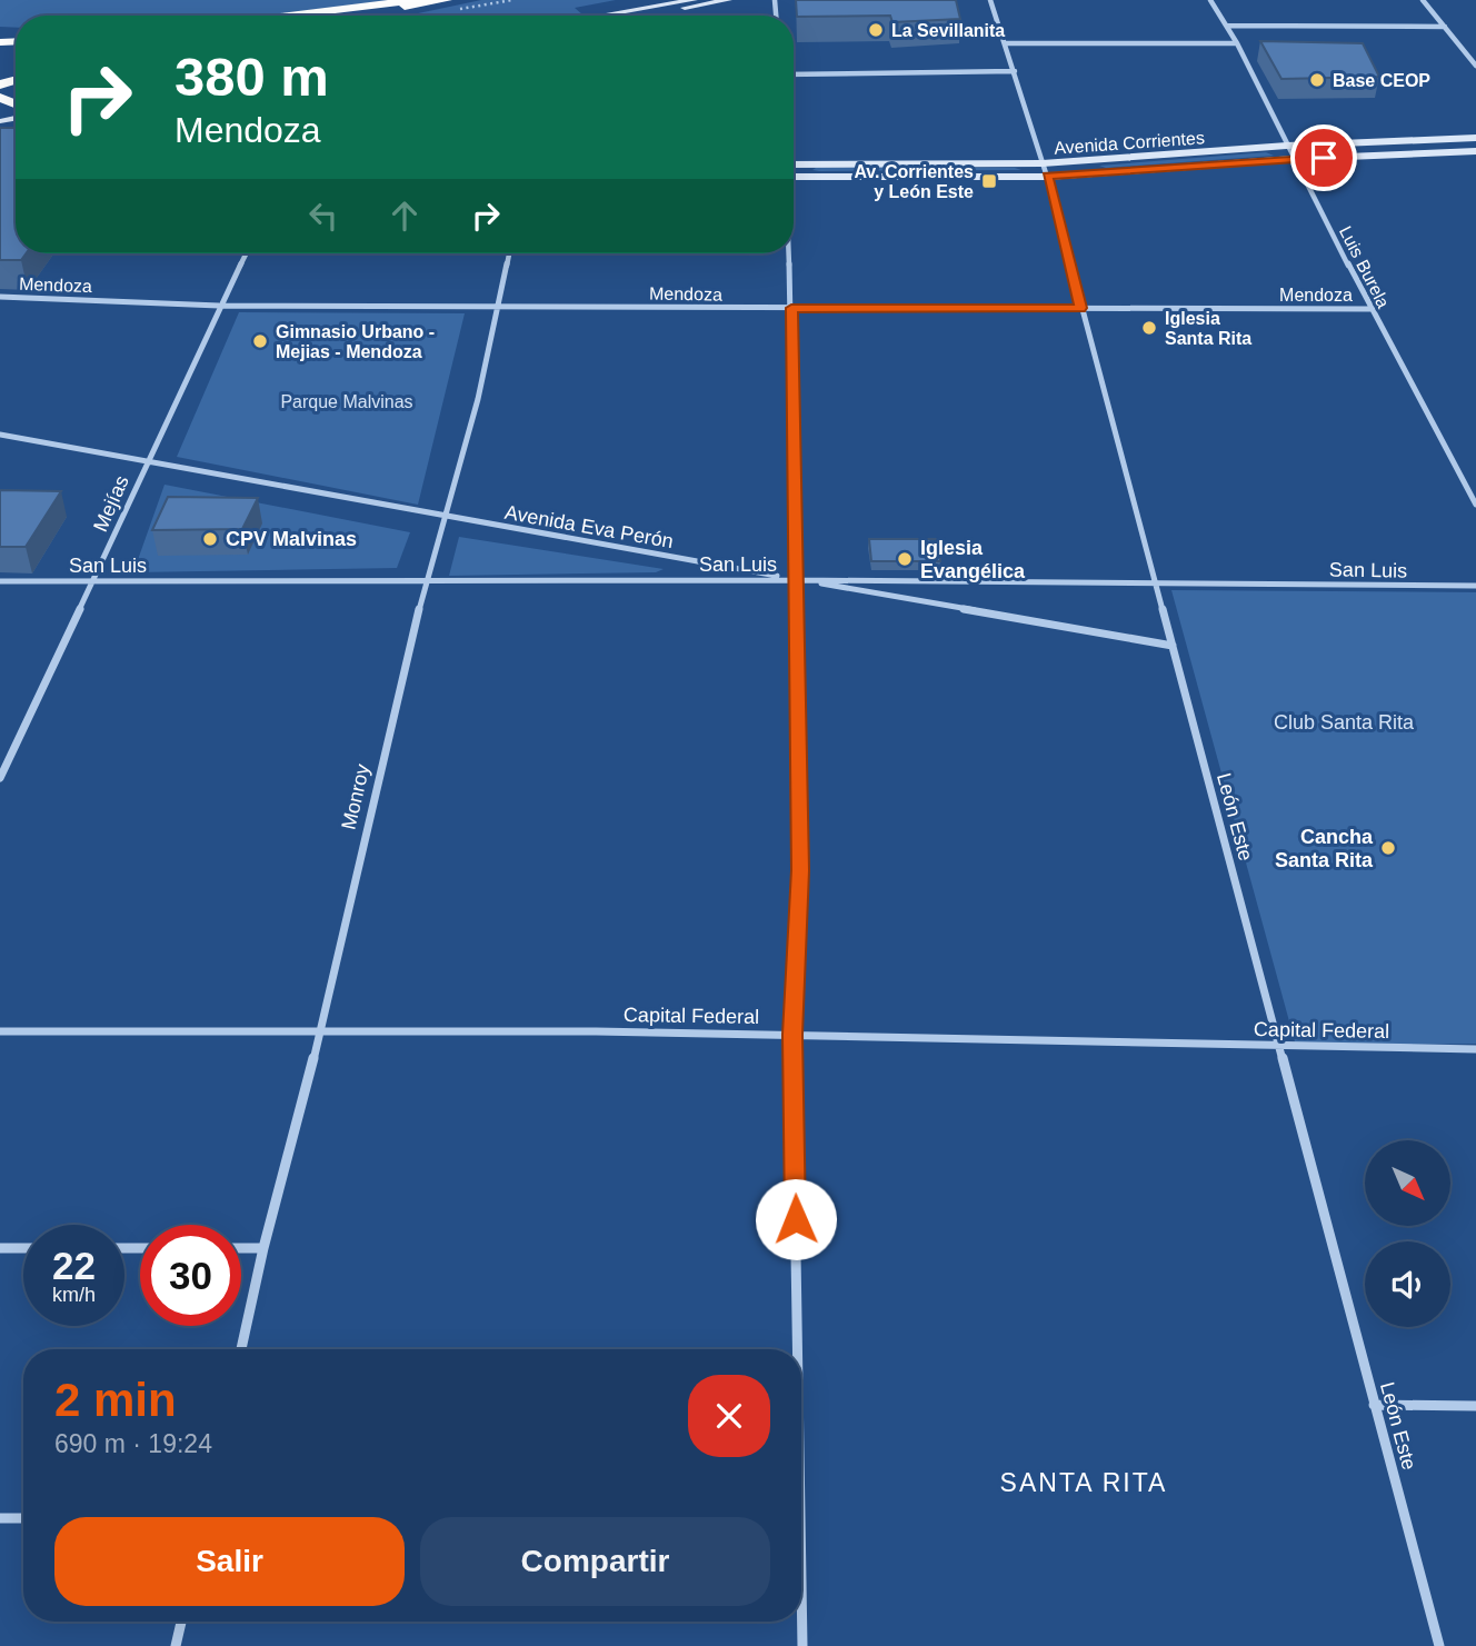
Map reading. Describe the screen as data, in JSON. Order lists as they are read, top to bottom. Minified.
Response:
{"streets":{"street":["Avenida Corrientes","Luis Burela","Mendoza","Mejías","Avenida Eva Perón","San Luis","Monroy","León Este","Capital Federal"]},"crossings":[["Avenida Corrientes","Luis Burela"],["Avenida Corrientes","León Este"],["Luis Burela","Mendoza"],["Mendoza","Mejías"],["Mendoza","Monroy"],["Mendoza","León Este"],["Mejías","Avenida Eva Perón"],["Mejías","San Luis"],["Avenida Eva Perón","San Luis"],["Avenida Eva Perón","Monroy"],["Avenida Eva Perón","León Este"],["San Luis","Monroy"],["San Luis","León Este"],["Monroy","Capital Federal"],["León Este","Capital Federal"]],"districts":["SANTA RITA"],"parks":["Parque Malvinas","Club Santa Rita"],"places":{"other":["La Sevillanita","Base CEOP","Iglesia Santa Rita","Gimnasio Urbano - Mejias - Mendoza","CPV Malvinas","Iglesia Evangélica","Cancha Santa Rita"],"transit":["Av. Corrientes y León Este"]},"north":"bottom right","page":{"turn":["380 m","Mendoza"],"speed":"22 km/h","limit":"30","heading":["2 min","690 m · 19:24"],"buttons":["Salir","Compartir"]}}
